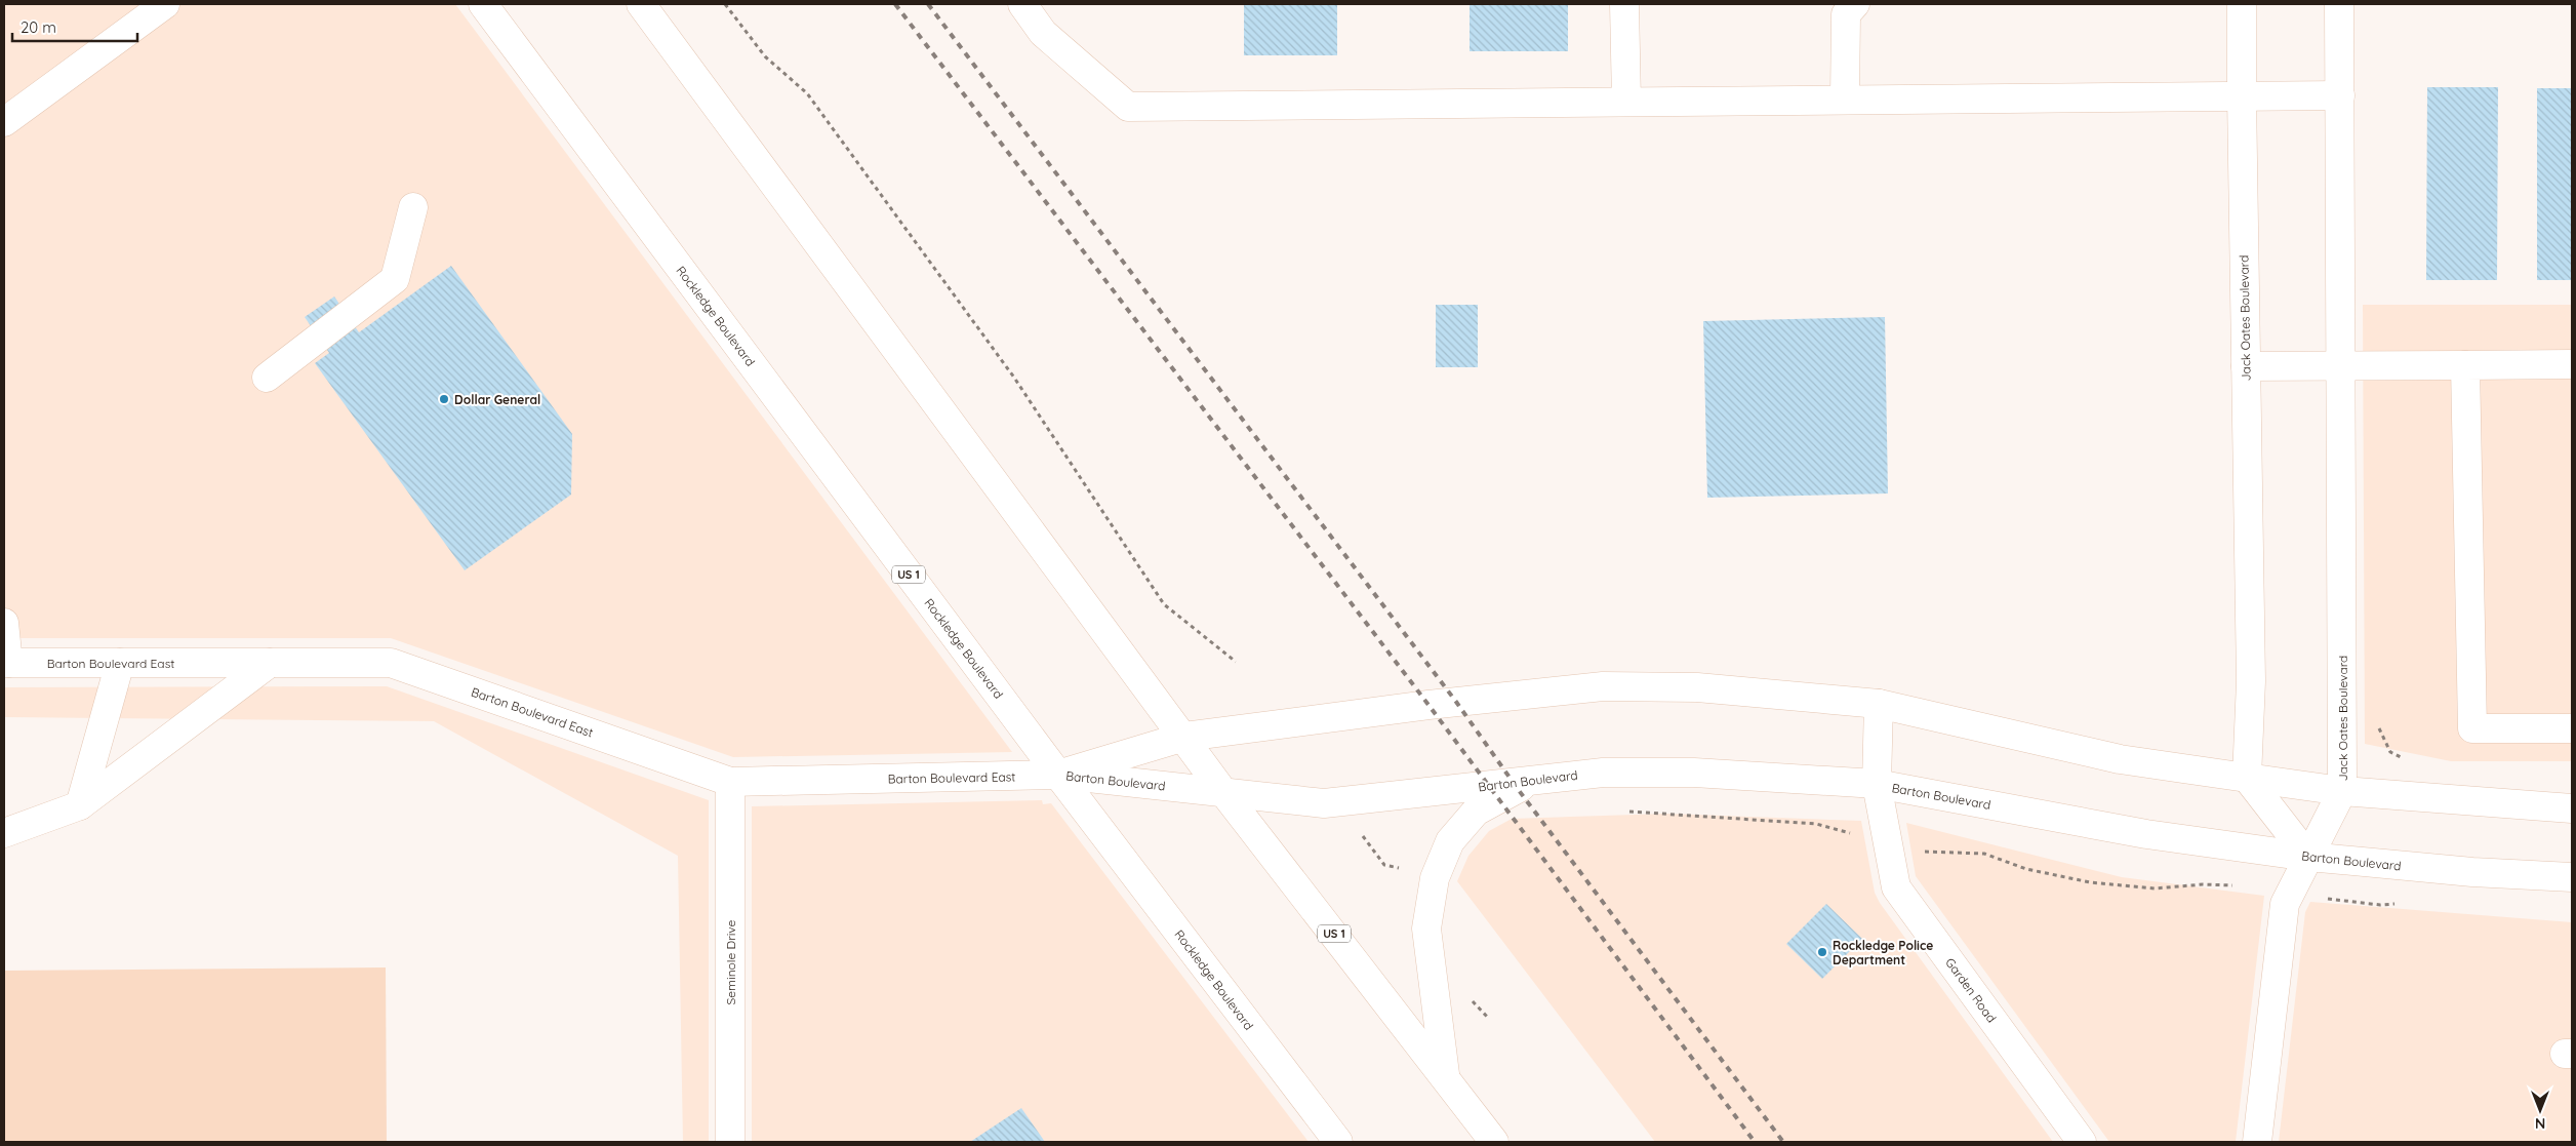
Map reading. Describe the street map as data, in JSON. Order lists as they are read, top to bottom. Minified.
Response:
{"streets":{"main road":["Rockledge Boulevard","Jack Oates Boulevard","US 1","Barton Boulevard East","Barton Boulevard","Seminole Drive","Garden Road"]},"crossings":[["Rockledge Boulevard","Barton Boulevard East"],["Rockledge Boulevard","Barton Boulevard"],["Jack Oates Boulevard","Barton Boulevard"],["US 1","Barton Boulevard"],["Barton Boulevard East","Barton Boulevard"],["Barton Boulevard East","Seminole Drive"],["Barton Boulevard","Garden Road"]],"places":["Dollar General","Rockledge Police Department"],"scale_bar":"20 m","north":"bottom"}
